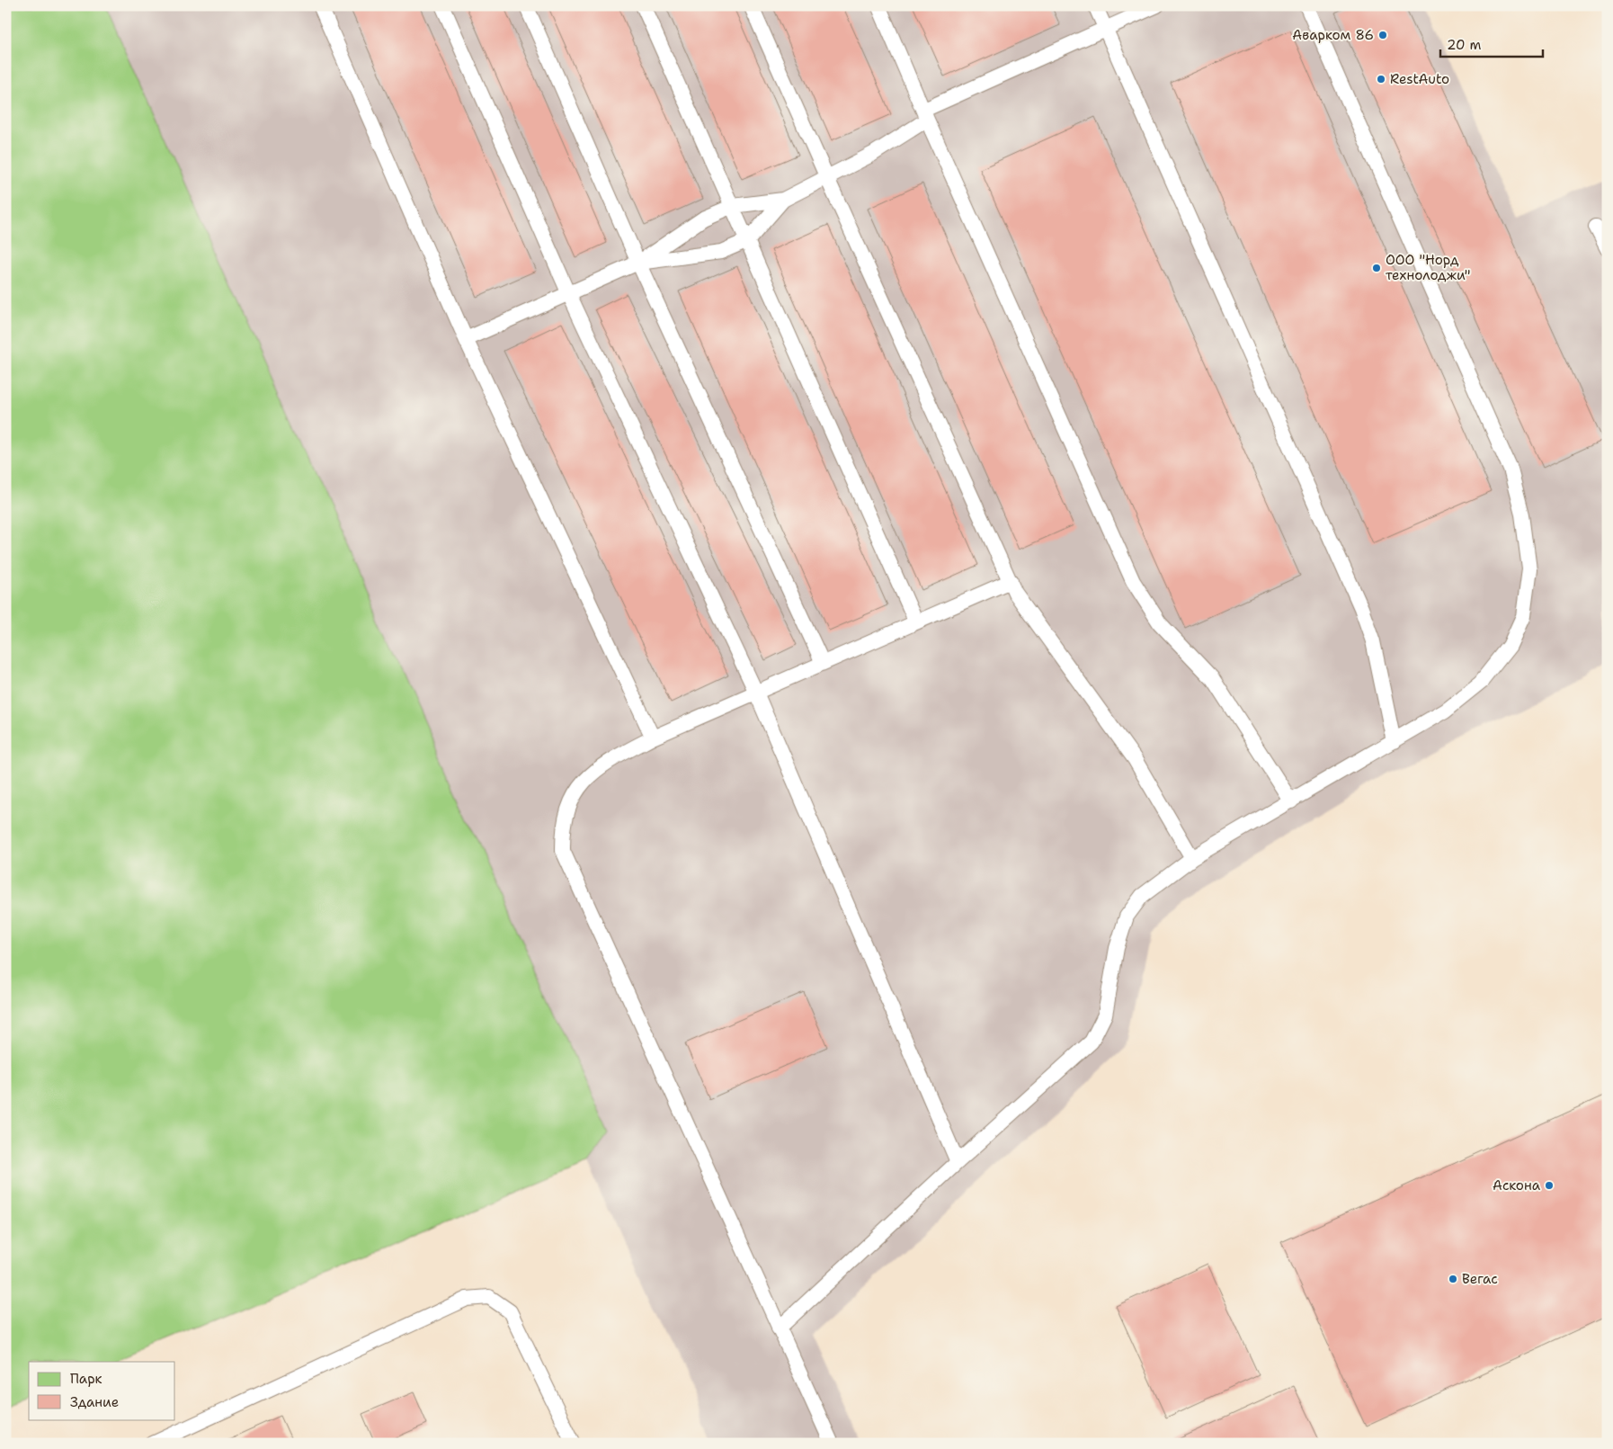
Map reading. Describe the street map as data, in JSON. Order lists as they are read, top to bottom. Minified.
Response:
{"places":["Аварком 86","RestAuto","ООО \"Норд технолоджи\"","Аскона","Вегас"],"legend":["Парк","Здание"],"scale_bar":"20 m"}
